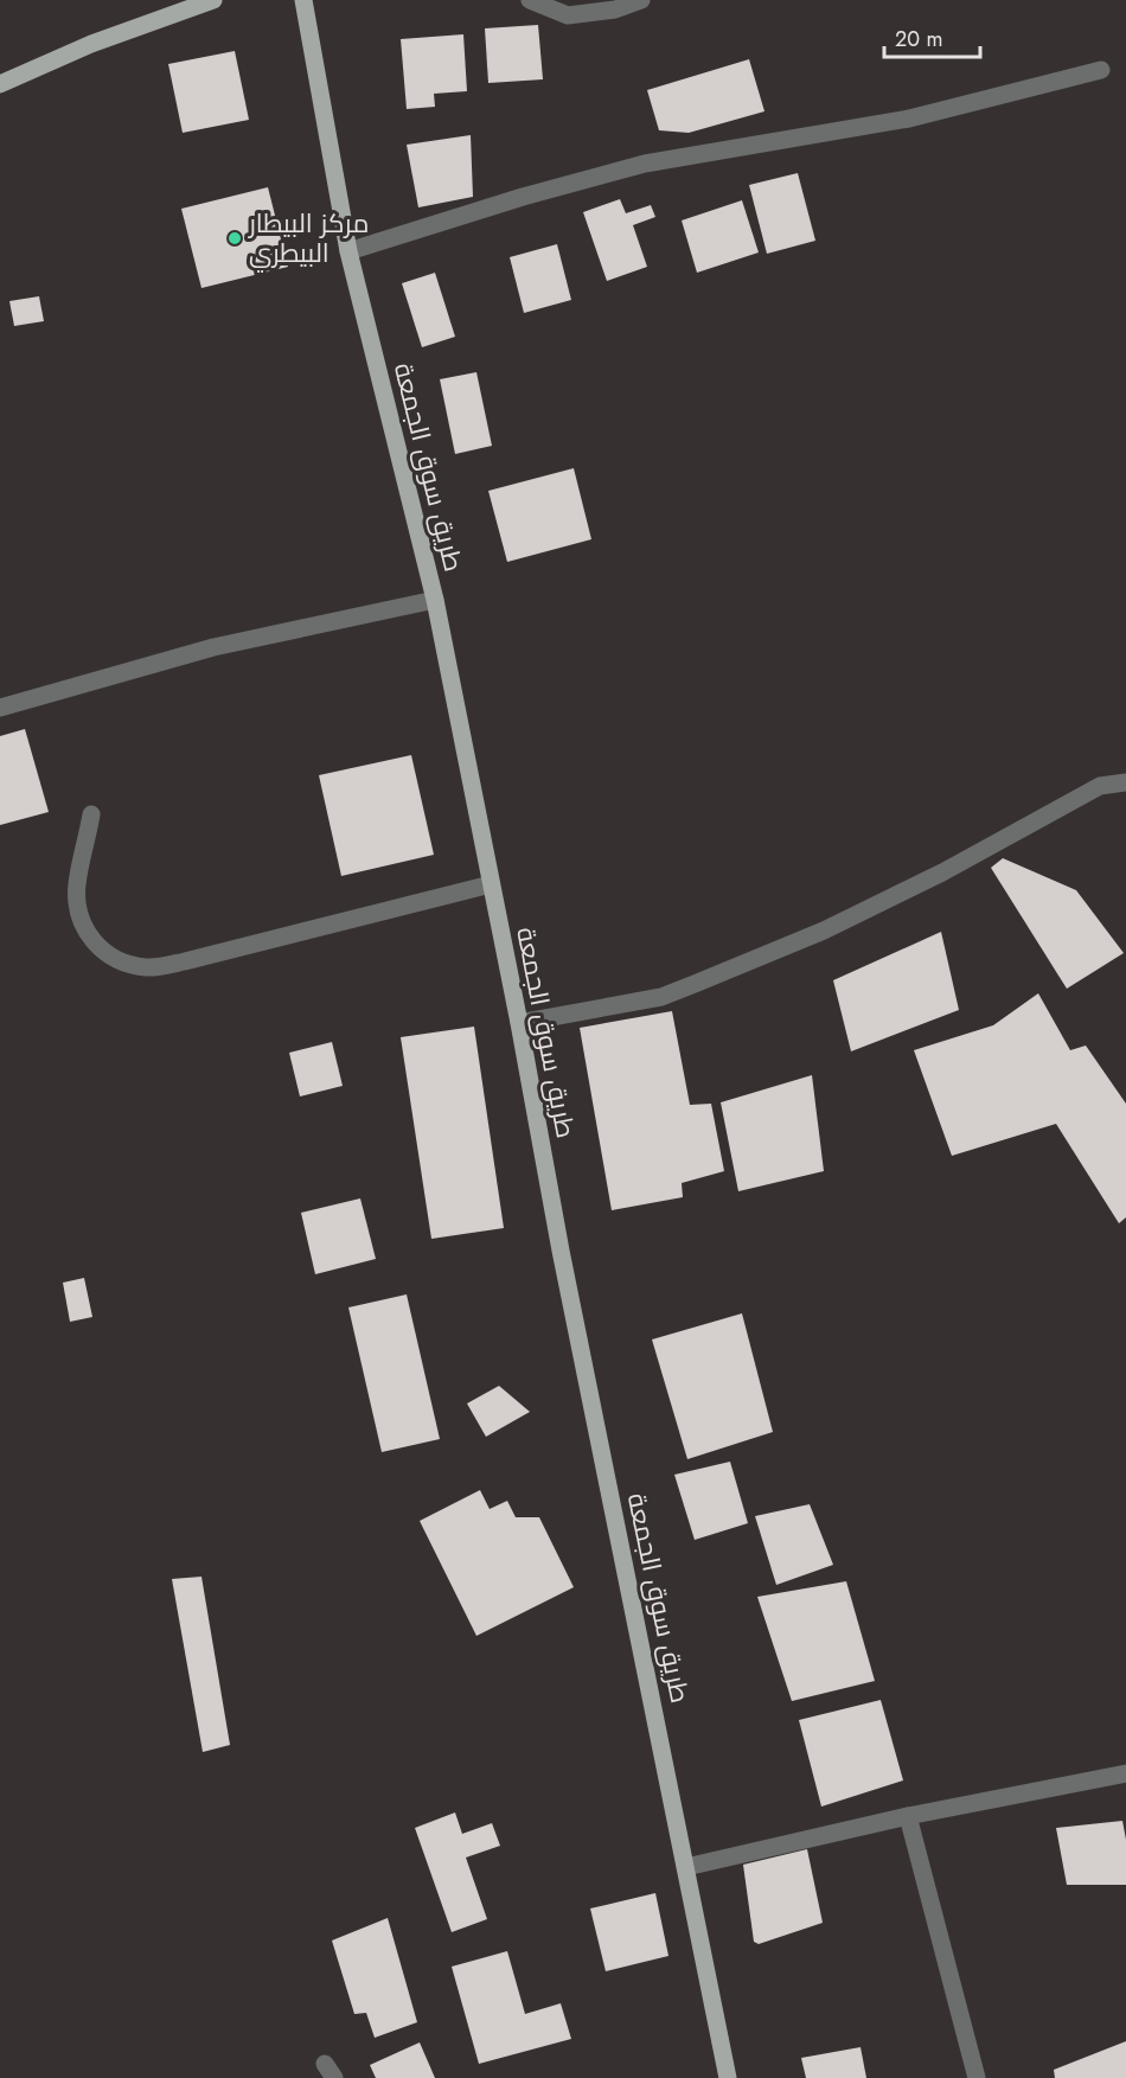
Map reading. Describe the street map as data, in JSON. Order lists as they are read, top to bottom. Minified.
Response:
{"streets":{"main road":["طريق سوق الجمعة"]},"places":["مركز البيطار البيطري"],"scale_bar":"20 m"}
